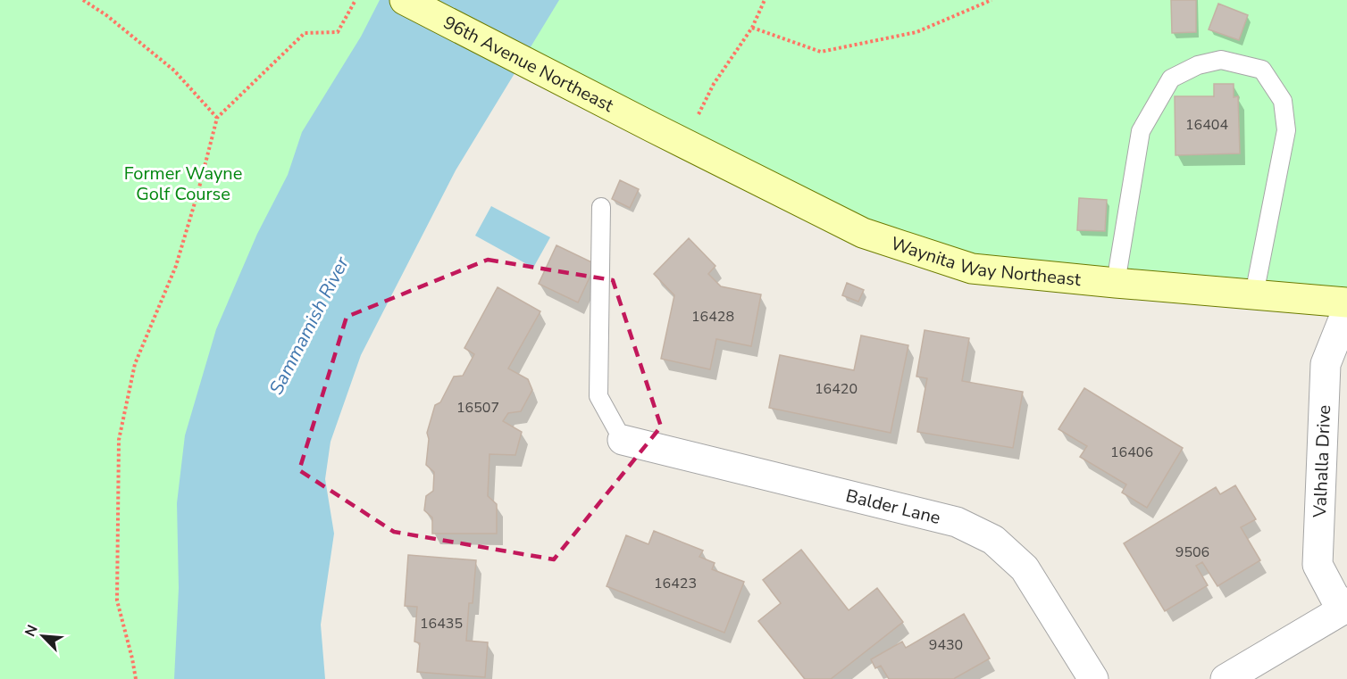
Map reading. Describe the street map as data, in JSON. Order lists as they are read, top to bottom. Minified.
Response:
{"streets":{"main road":["96th Avenue Northeast","Waynita Way Northeast"],"street":["Valhalla Drive","Balder Lane"]},"crossings":[["96th Avenue Northeast","Waynita Way Northeast"]],"water":["Sammamish River"],"parks":["Former Wayne Golf Course"],"house_numbers":["16404","16428","16420","16507","16406","9506","16423","16435","9430"],"north":"top left"}
